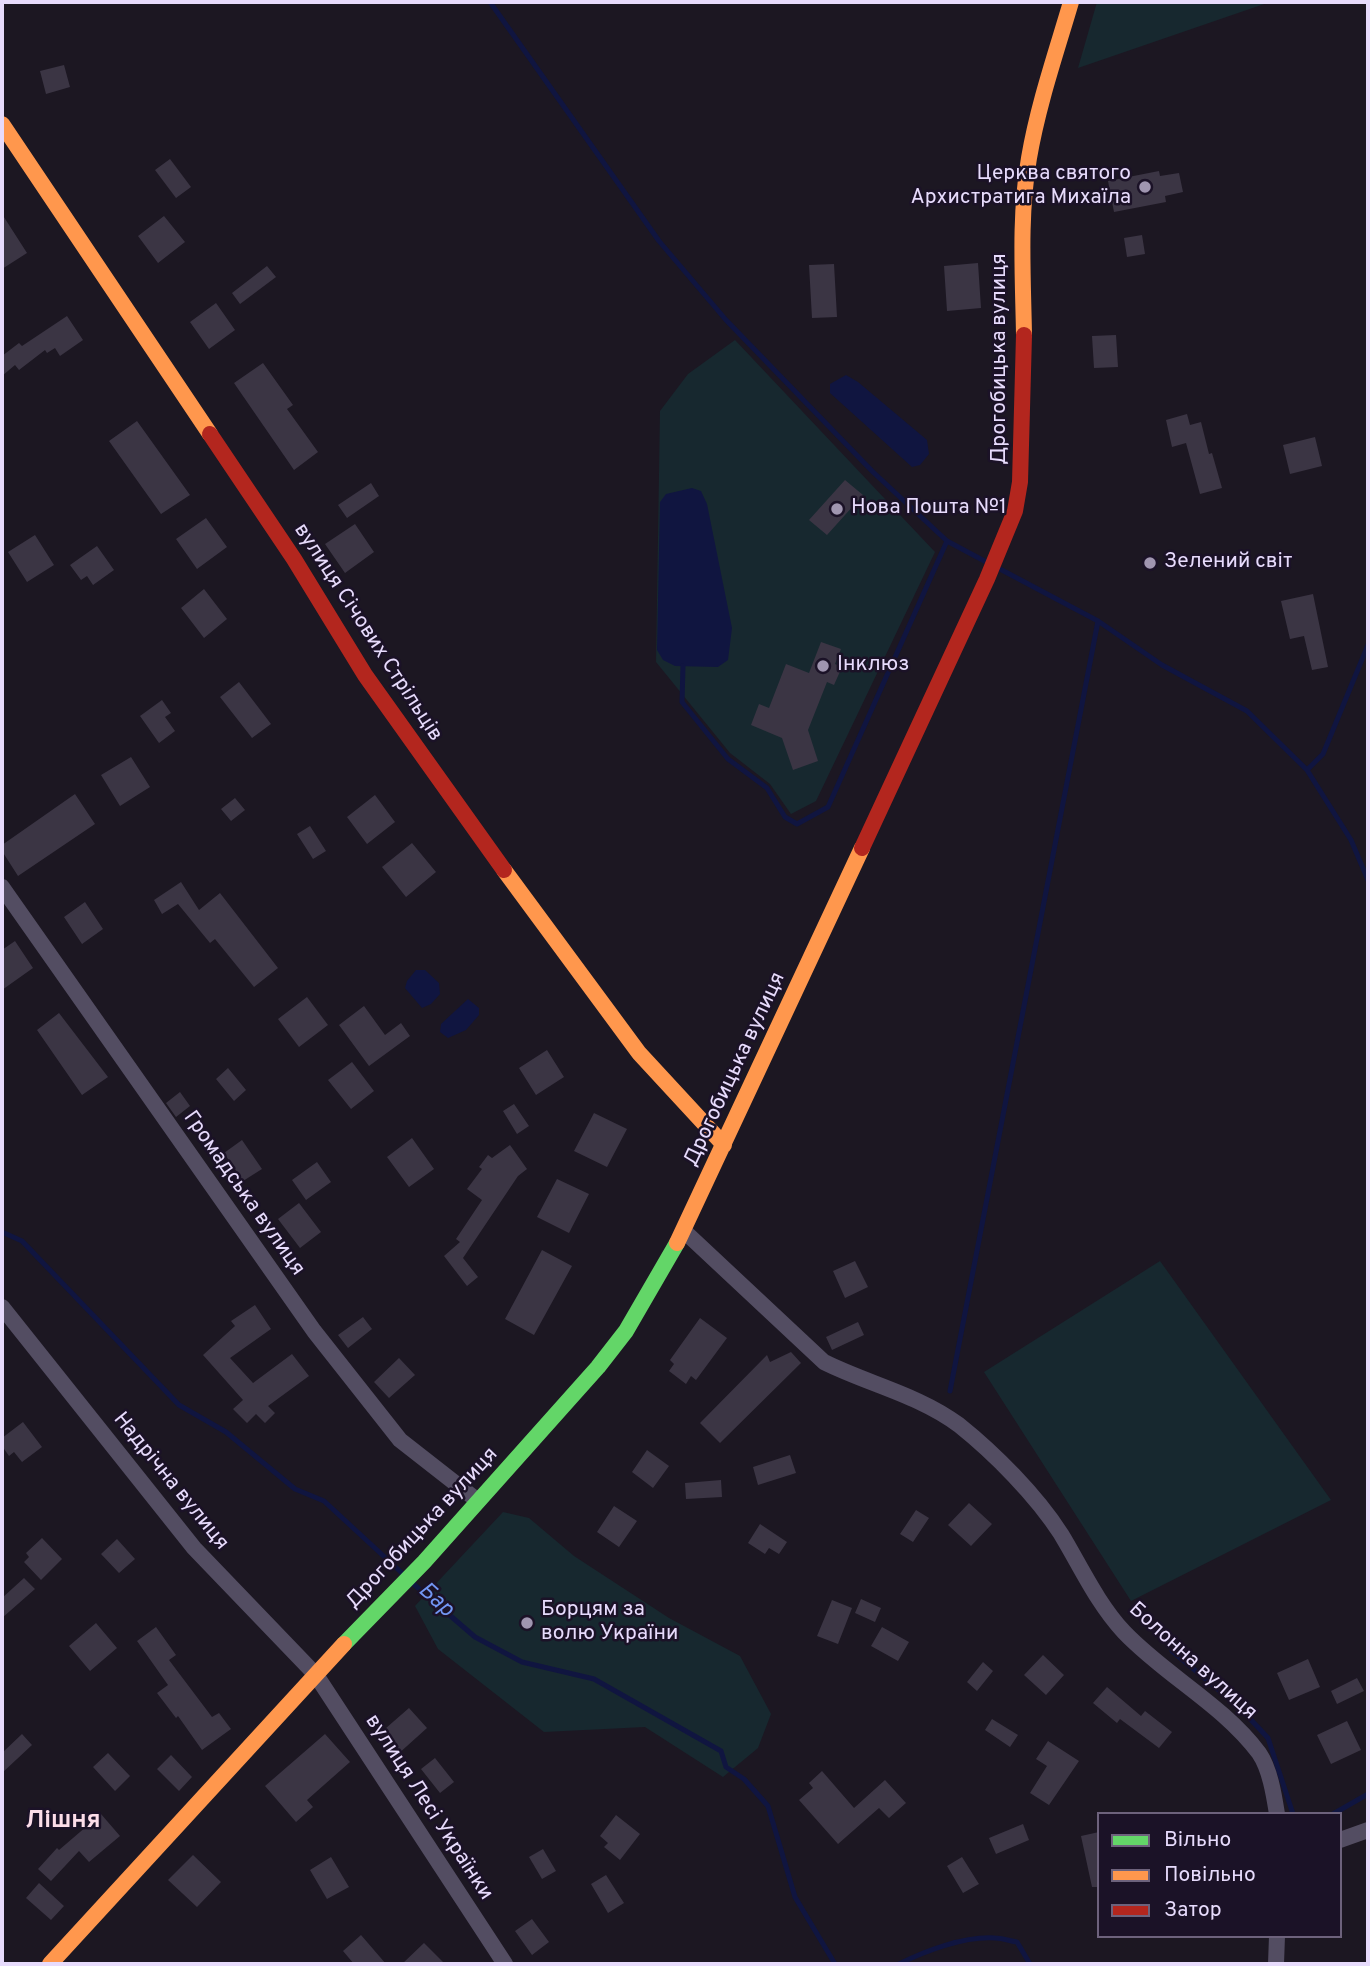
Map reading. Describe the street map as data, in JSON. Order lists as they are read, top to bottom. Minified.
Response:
{"streets":{"main road":["Дрогобицька вулиця","вулиця Січових Стрільців"],"street":["Громадська вулиця","Надрічна вулиця","Болонна вулиця","вулиця Лесі Українки"]},"crossings":[["Дрогобицька вулиця","вулиця Січових Стрільців"],["Дрогобицька вулиця","Громадська вулиця"],["Дрогобицька вулиця","Надрічна вулиця"],["Дрогобицька вулиця","Болонна вулиця"],["Дрогобицька вулиця","вулиця Лесі Українки"],["Надрічна вулиця","вулиця Лесі Українки"]],"districts":["Лішня"],"water":["Бар"],"places":["Церква святого Архистратига Михаїла","Нова Пошта №1","Зелений світ","Інклюз","Борцям за волю України"],"legend":["Вільно","Повільно","Затор"]}
